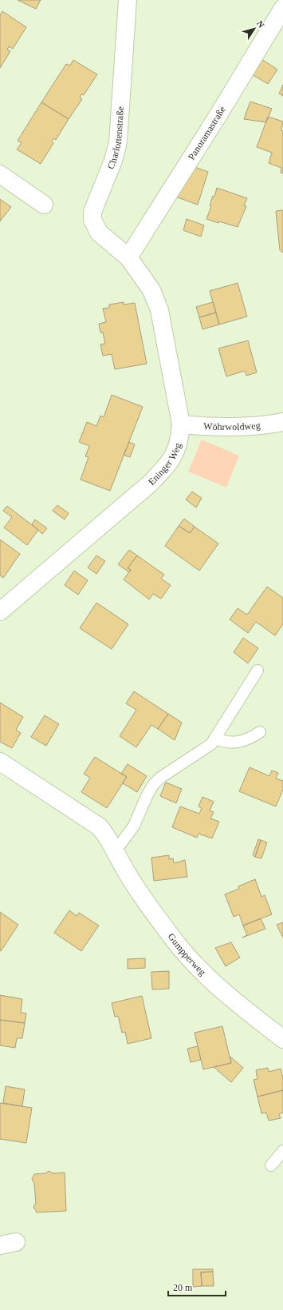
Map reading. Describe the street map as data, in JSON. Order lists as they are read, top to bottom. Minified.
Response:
{"streets":{"street":["Panoramastraße","Charlottenstraße","Wöhrwoldweg","Eninger Weg","Gumpperweg"]},"crossings":[["Panoramastraße","Charlottenstraße"],["Panoramastraße","Eninger Weg"],["Charlottenstraße","Eninger Weg"],["Wöhrwoldweg","Eninger Weg"]],"scale_bar":"20 m","north":"top right"}
